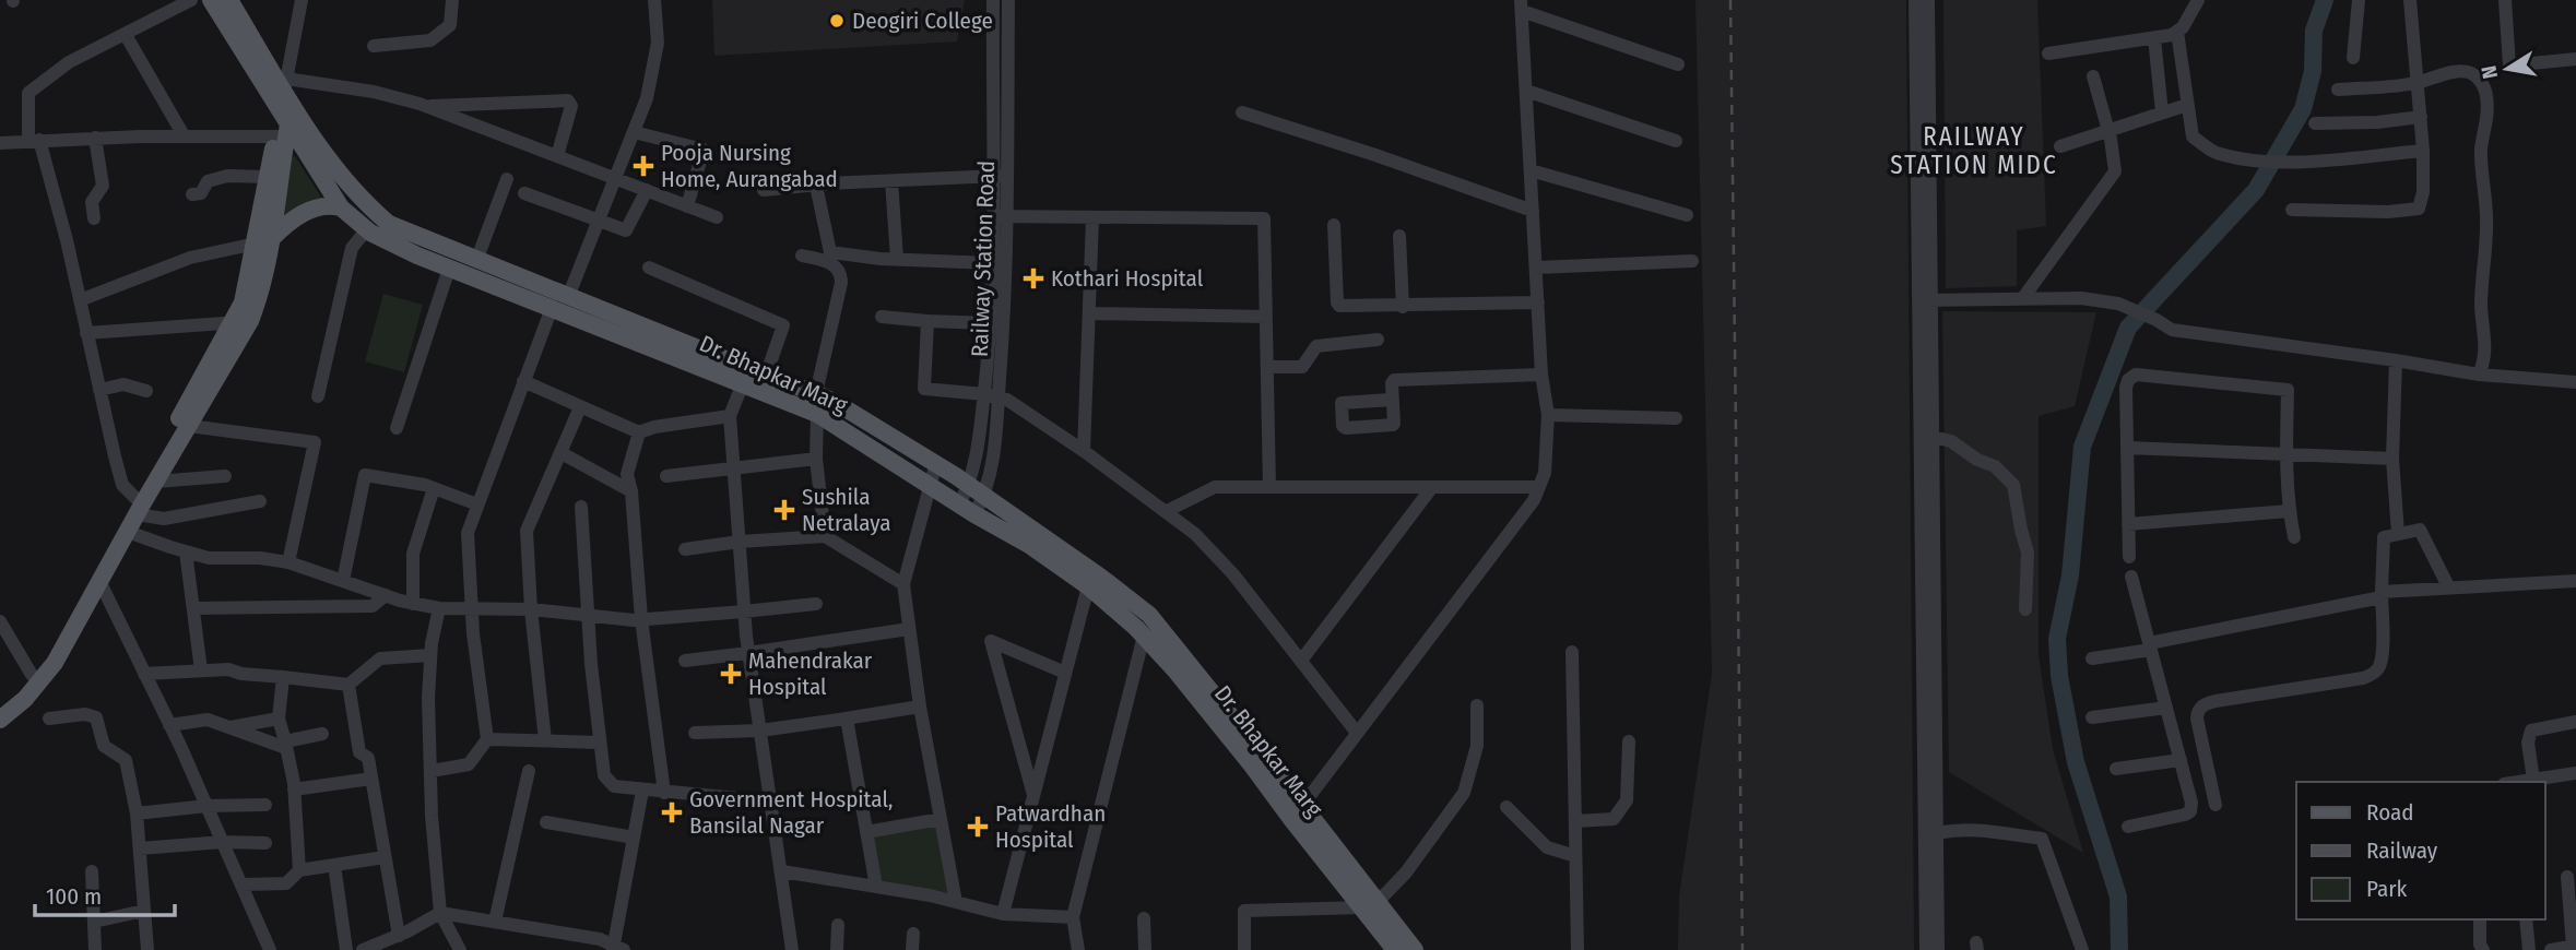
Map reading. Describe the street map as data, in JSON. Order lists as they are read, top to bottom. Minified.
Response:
{"streets":{"main road":["Dr. Bhapkar Marg"],"street":["Railway Station Road"]},"crossings":[["Railway Station Road","Dr. Bhapkar Marg"]],"districts":["RAILWAY STATION MIDC"],"places":{"other":["Deogiri College"],"health":["Pooja Nursing Home, Aurangabad","Kothari Hospital","Sushila Netralaya","Mahendrakar Hospital","Government Hospital, Bansilal Nagar","Patwardhan Hospital"]},"legend":["Road","Railway","Park"],"scale_bar":"100 m","north":"left"}
